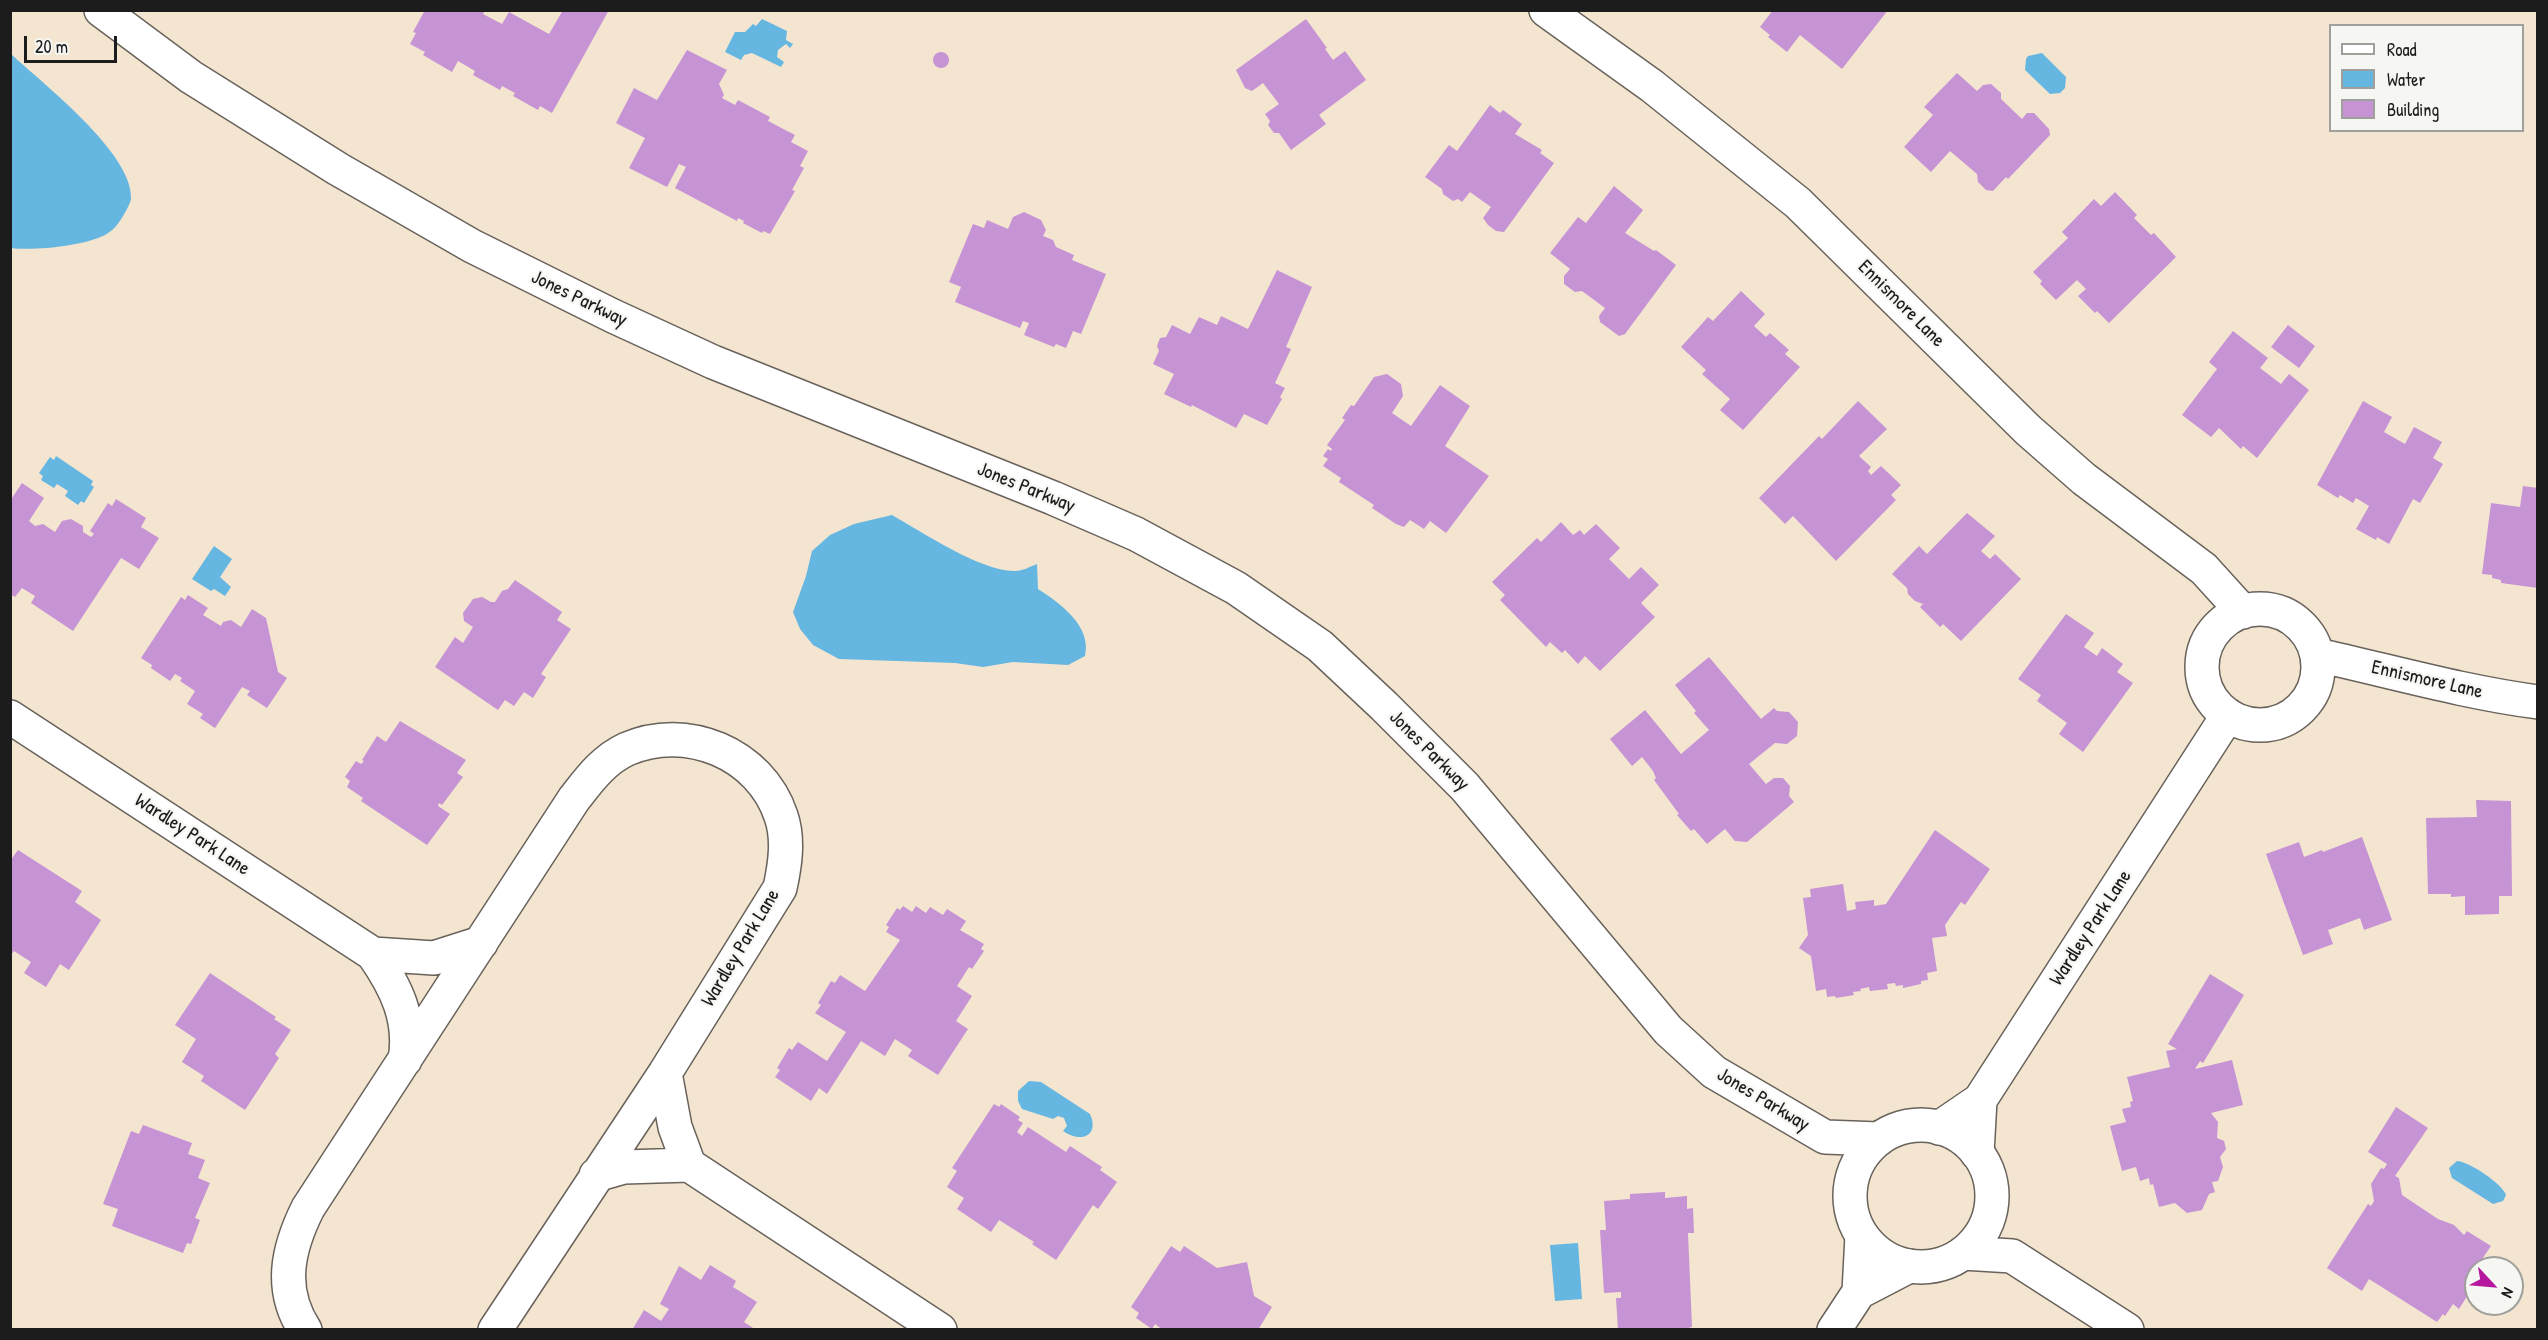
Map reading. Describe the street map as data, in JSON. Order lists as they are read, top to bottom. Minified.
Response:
{"streets":{"street":["Jones Parkway","Ennismore Lane","Wardley Park Lane"]},"crossings":[["Jones Parkway","Wardley Park Lane"],["Ennismore Lane","Wardley Park Lane"]],"legend":["Road","Water","Building"],"scale_bar":"20 m","north":"bottom right"}
